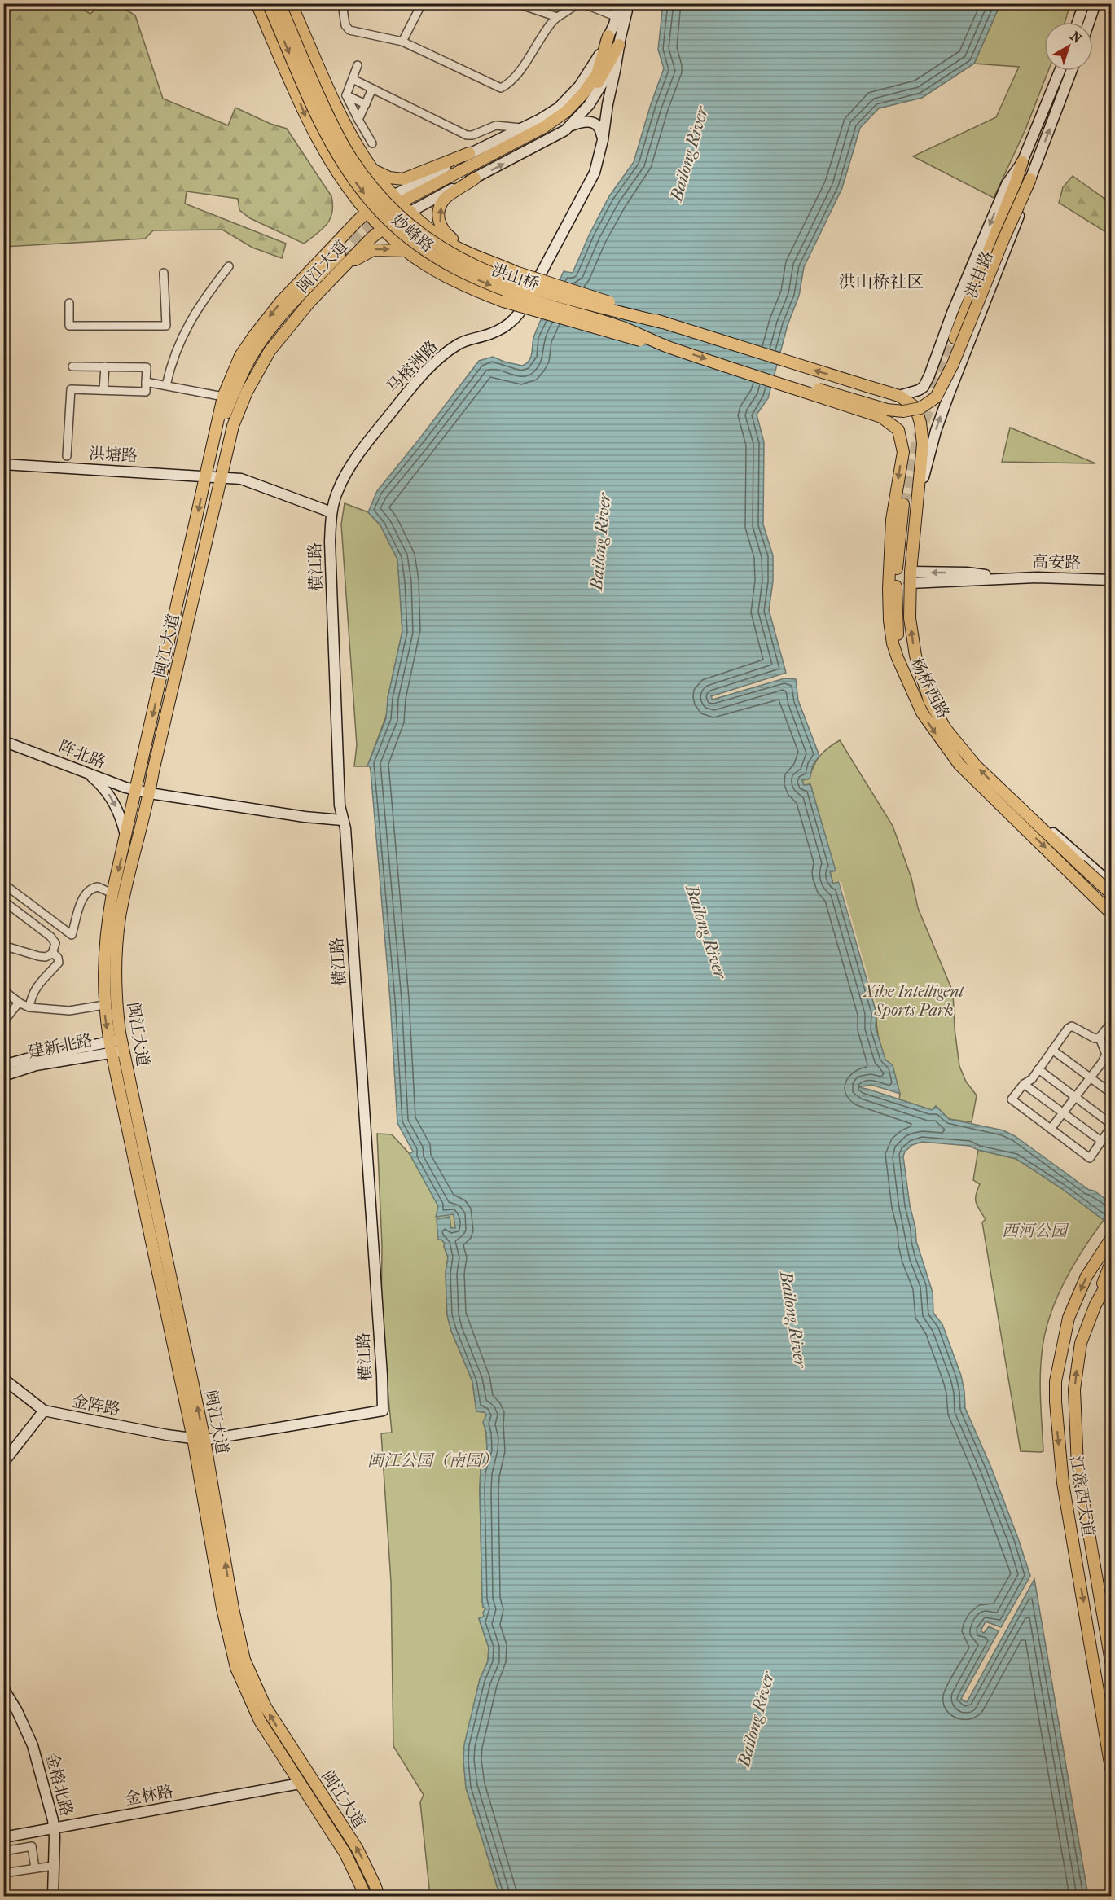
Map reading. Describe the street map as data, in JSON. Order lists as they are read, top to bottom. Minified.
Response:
{"streets":{"main road":["妙峰路","闽江大道","洪山桥","杨桥西路","江滨西大道"],"street":["洪甘路","马榕洲路","洪塘路","高安路","横江路","阵北路","建新北路","金阵路","金榕北路","金林路"]},"crossings":[["妙峰路","闽江大道"],["妙峰路","洪山桥"],["闽江大道","洪塘路"],["闽江大道","阵北路"],["闽江大道","建新北路"],["闽江大道","金阵路"],["闽江大道","金林路"],["洪甘路","洪山桥"],["洪甘路","杨桥西路"],["洪山桥","杨桥西路"],["马榕洲路","洪塘路"],["马榕洲路","横江路"],["洪塘路","横江路"],["高安路","杨桥西路"],["横江路","阵北路"],["横江路","金阵路"],["金榕北路","金林路"]],"districts":["洪山桥社区"],"water":["Bailong River"],"parks":["Xihe Intelligent Sports Park","西河公园","闽江公园（南园）"],"north":"top right"}
